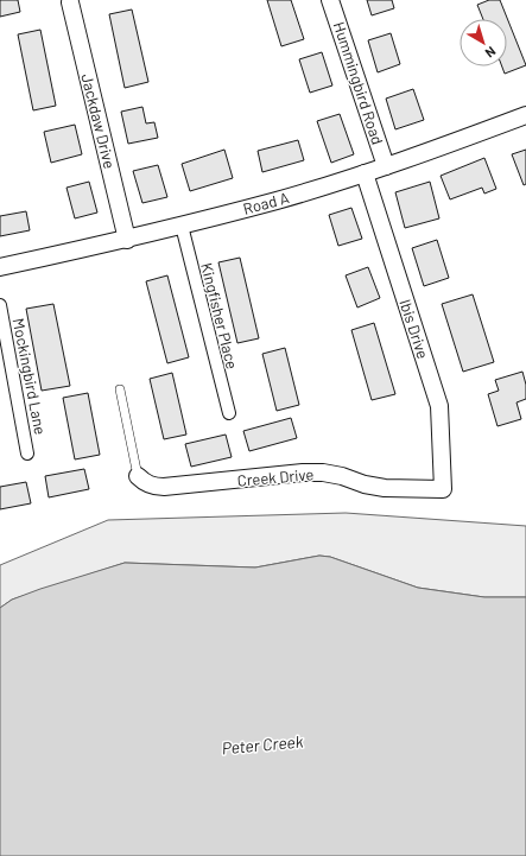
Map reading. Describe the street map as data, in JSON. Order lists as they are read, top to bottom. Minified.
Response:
{"streets":{"street":["Hummingbird Road","Jackdaw Drive","Road A","Kingfisher Place","Ibis Drive","Mockingbird Lane","Creek Drive"]},"crossings":[["Hummingbird Road","Road A"],["Jackdaw Drive","Road A"],["Road A","Kingfisher Place"],["Road A","Ibis Drive"],["Ibis Drive","Creek Drive"]],"water":["Peter Creek"],"north":"bottom right"}
